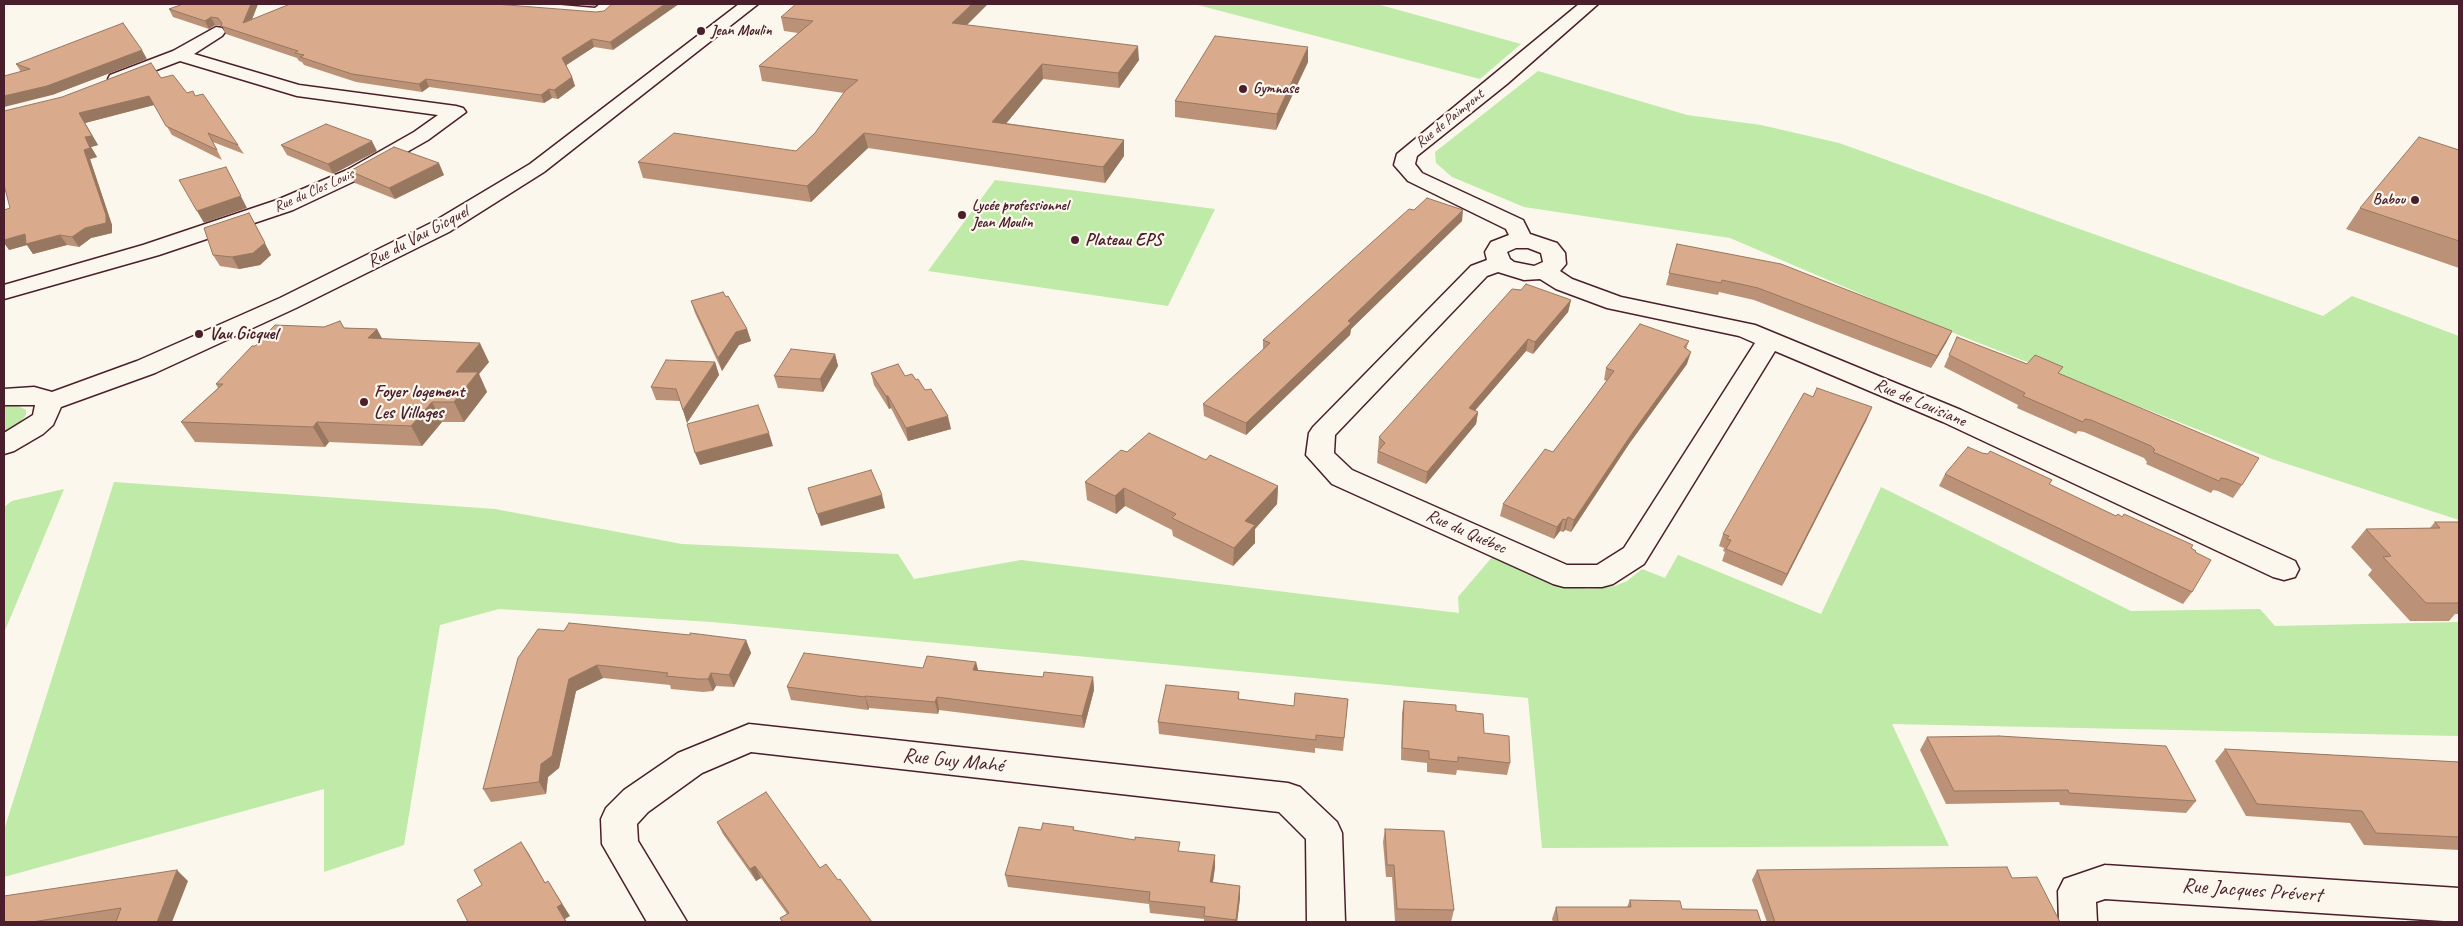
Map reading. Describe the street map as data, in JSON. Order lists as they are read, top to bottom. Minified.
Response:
{"streets":{"street":["Rue de Paimpont","Rue du Clos Louis","Rue du Vau Gicquel","Rue de Louisiane","Rue du Québec","Rue Guy Mahé","Rue Jacques Prévert"]},"crossings":[["Rue de Louisiane","Rue du Québec"]],"places":["Jean Moulin","Gymnase","Babou","Lycée professionnel Jean Moulin","Plateau EPS","Vau Gicquel","Foyer logement Les Villages"]}
